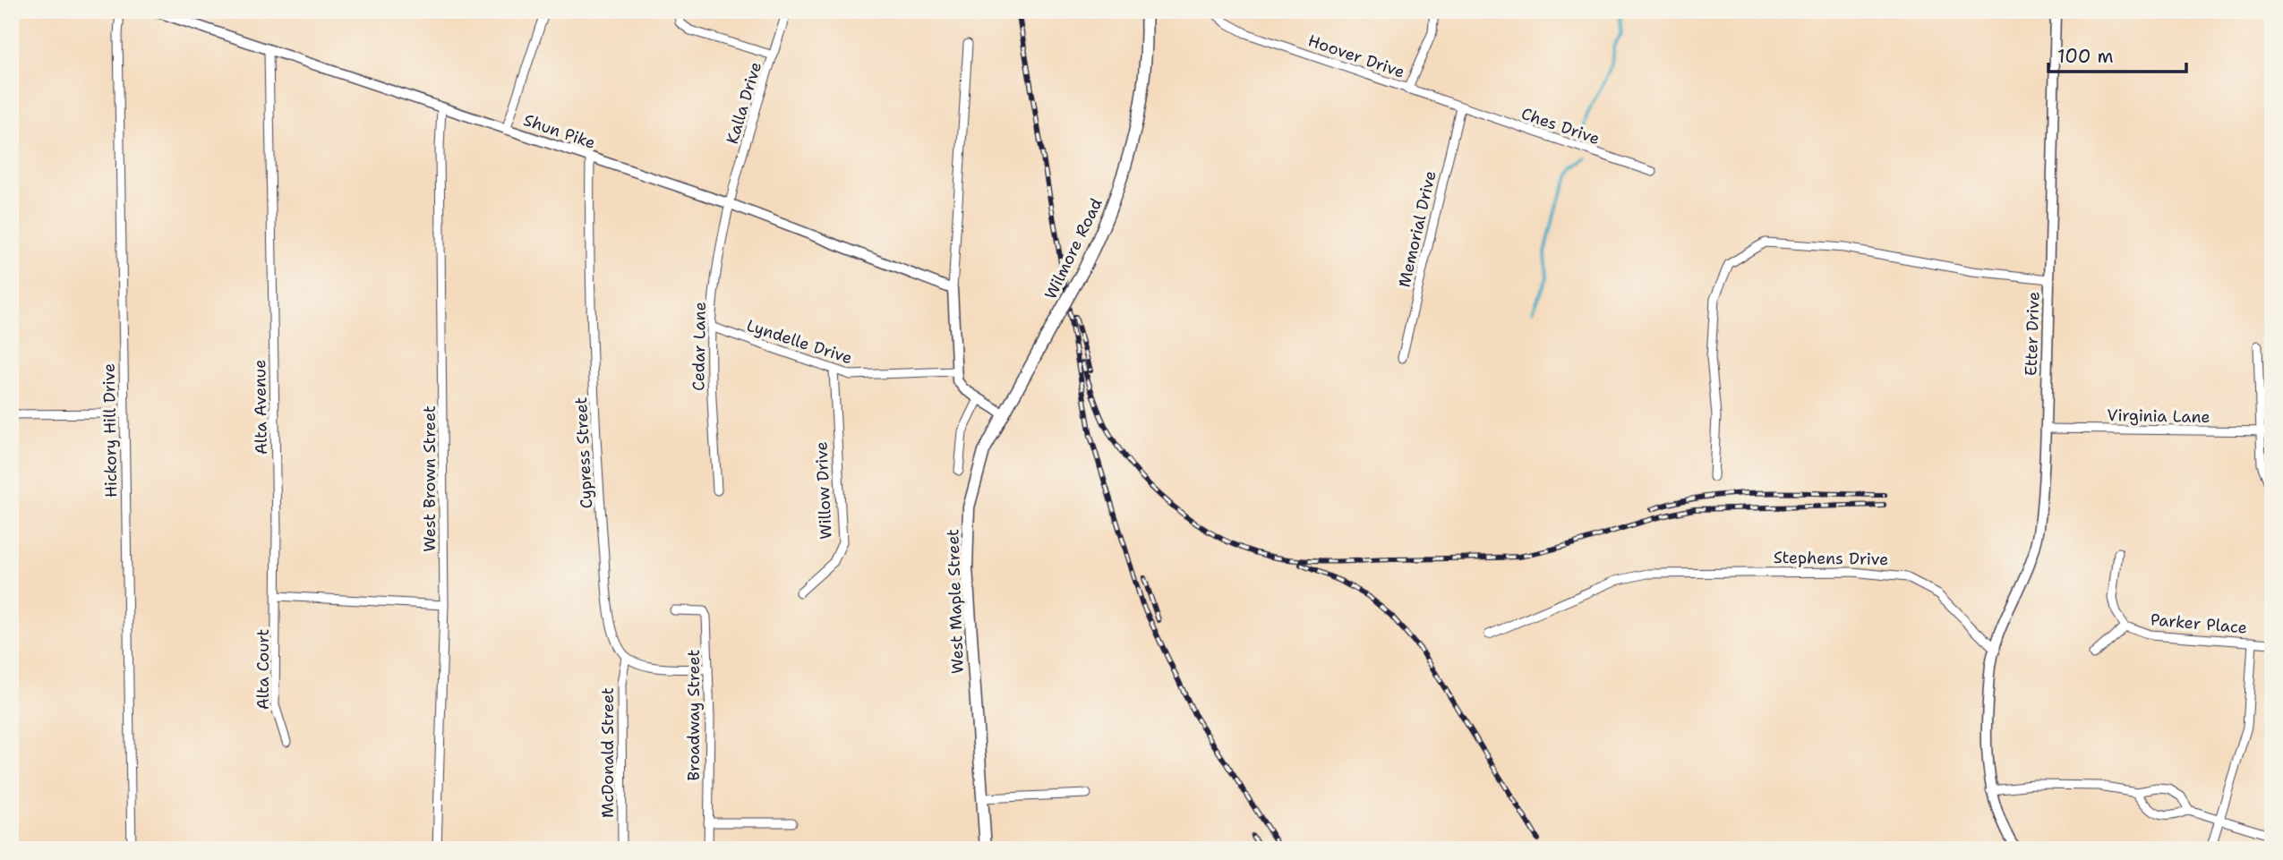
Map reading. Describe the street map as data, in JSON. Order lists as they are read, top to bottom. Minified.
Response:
{"streets":{"main road":["Wilmore Road","West Maple Street"],"street":["Hoover Drive","Kalla Drive","Ches Drive","Shun Pike","Memorial Drive","Etter Drive","Lyndelle Drive","Cedar Lane","Alta Avenue","Virginia Lane","Hickory Hill Drive","Cypress Street","West Brown Street","Willow Drive","Stephens Drive","Parker Place","Alta Court","Broadway Street","McDonald Street"]},"crossings":[["Hoover Drive","Ches Drive"],["Hoover Drive","Memorial Drive"],["Kalla Drive","Shun Pike"],["Kalla Drive","Cedar Lane"],["Ches Drive","Memorial Drive"],["Shun Pike","Cedar Lane"],["Shun Pike","Alta Avenue"],["Shun Pike","Cypress Street"],["Shun Pike","West Brown Street"],["Wilmore Road","West Maple Street"],["Etter Drive","Virginia Lane"],["Etter Drive","Stephens Drive"],["Lyndelle Drive","Cedar Lane"],["Lyndelle Drive","Willow Drive"],["Alta Avenue","Alta Court"],["Cypress Street","McDonald Street"]],"scale_bar":"100 m"}
